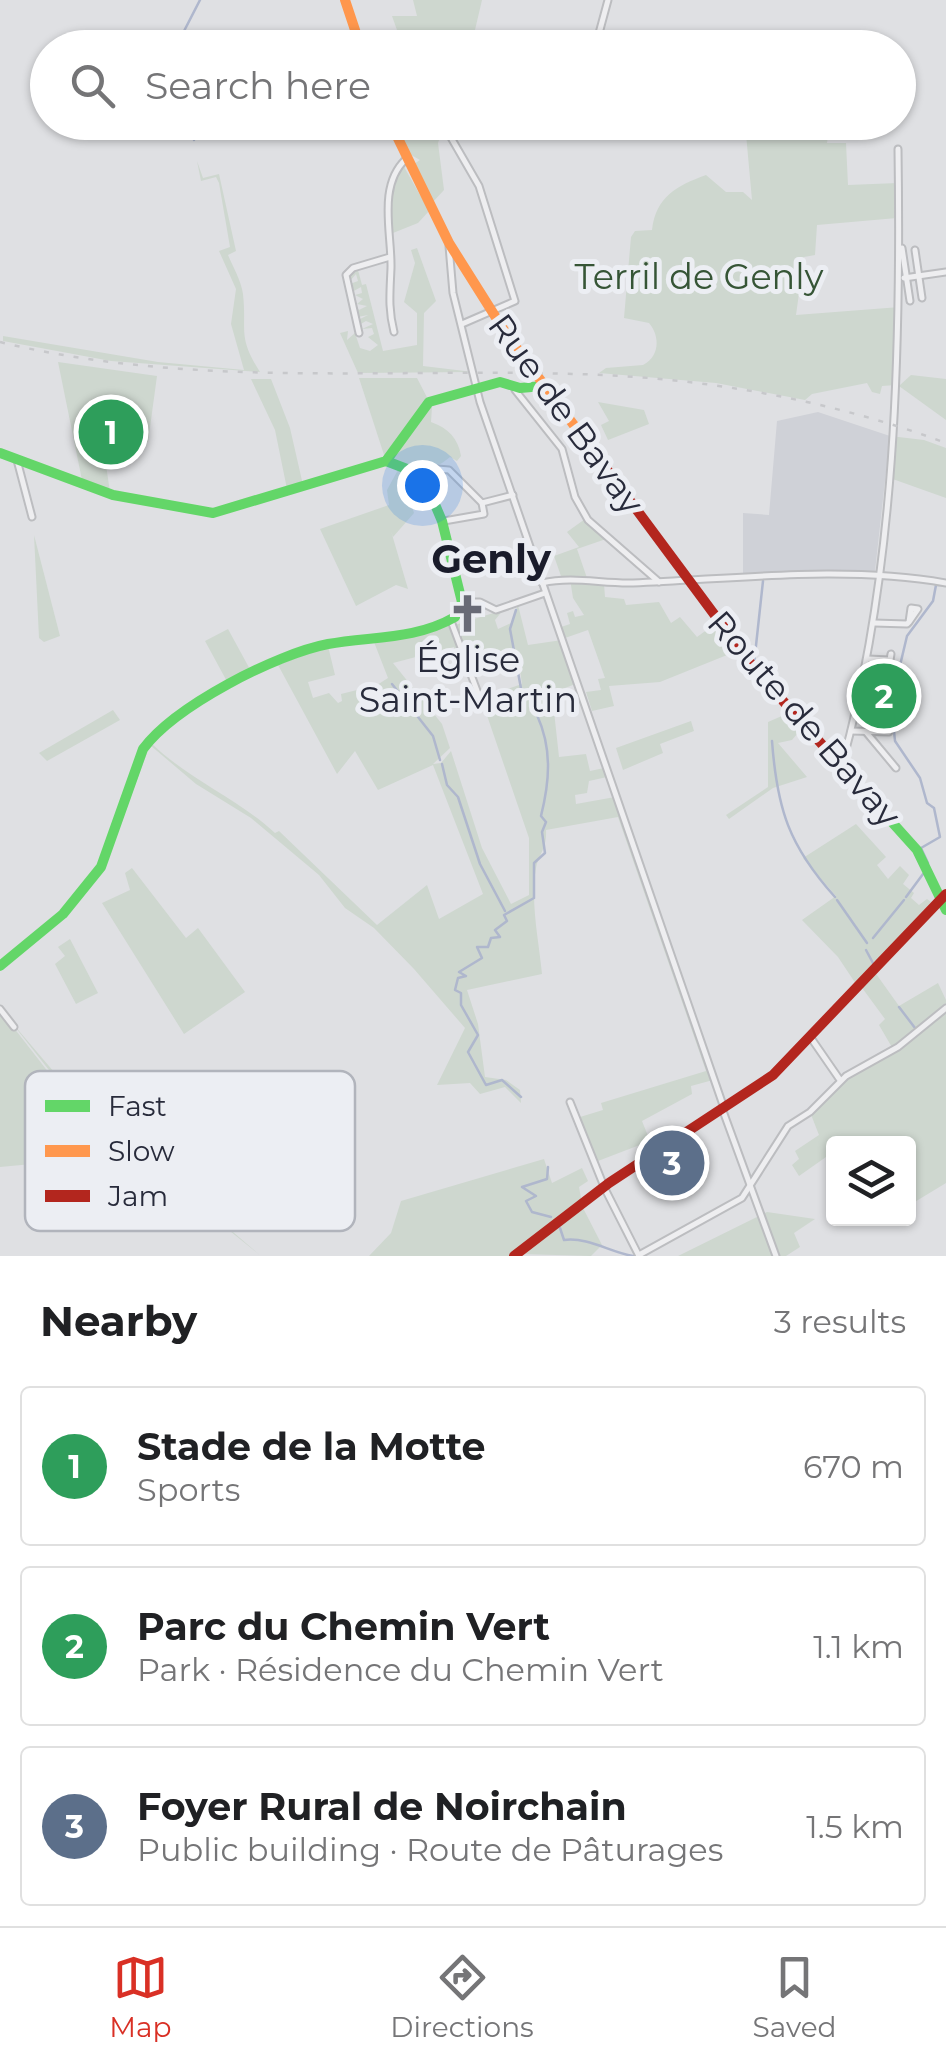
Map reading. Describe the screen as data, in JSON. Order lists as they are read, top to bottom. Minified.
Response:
{"streets":{"main road":["Rue de Bavay","Route de Bavay"]},"crossings":[["Rue de Bavay","Route de Bavay"]],"districts":["Genly"],"parks":["Terril de Genly"],"places":{"church":["Église Saint-Martin"]},"legend":["Fast","Slow","Jam"],"page":{"search":"Search here","pins":["1","2","3"],"heading":["Nearby","3 results"],"list":[{"mark":"1","name":"Stade de la Motte","note":"Sports","value":"670 m"},{"mark":"2","name":"Parc du Chemin Vert","note":"Park · Résidence du Chemin Vert","value":"1.1 km"},{"mark":"3","name":"Foyer Rural de Noirchain","note":"Public building · Route de Pâturages","value":"1.5 km"}],"nav":["Map","Directions","Saved"]}}
